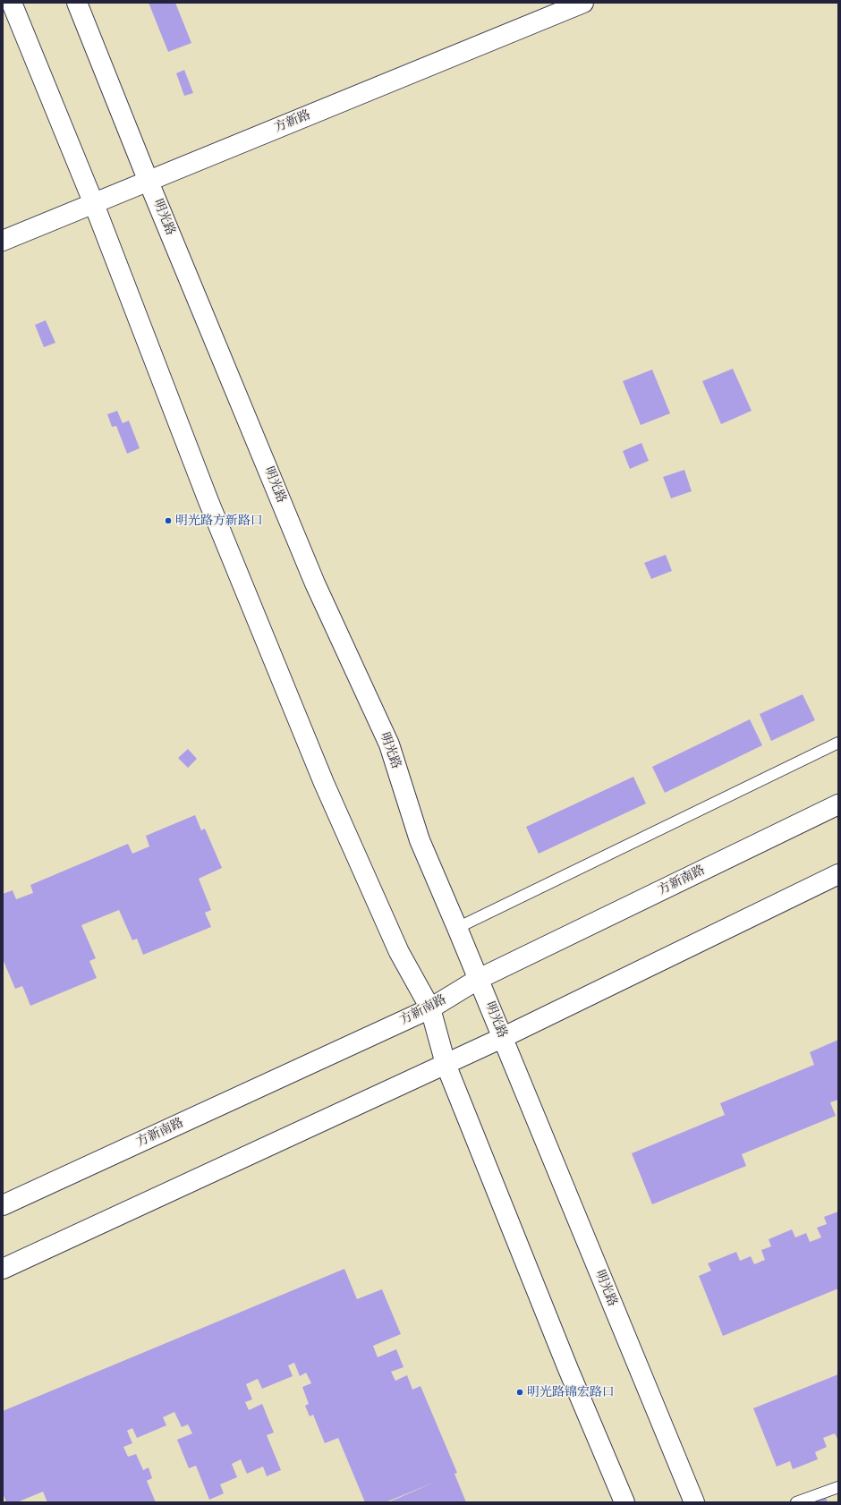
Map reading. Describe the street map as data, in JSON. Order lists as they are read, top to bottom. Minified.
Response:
{"streets":{"main road":["方新路","明光路","方新南路"]},"crossings":[["方新路","明光路"],["明光路","方新南路"]],"places":["明光路方新路口","明光路锦宏路口"]}
